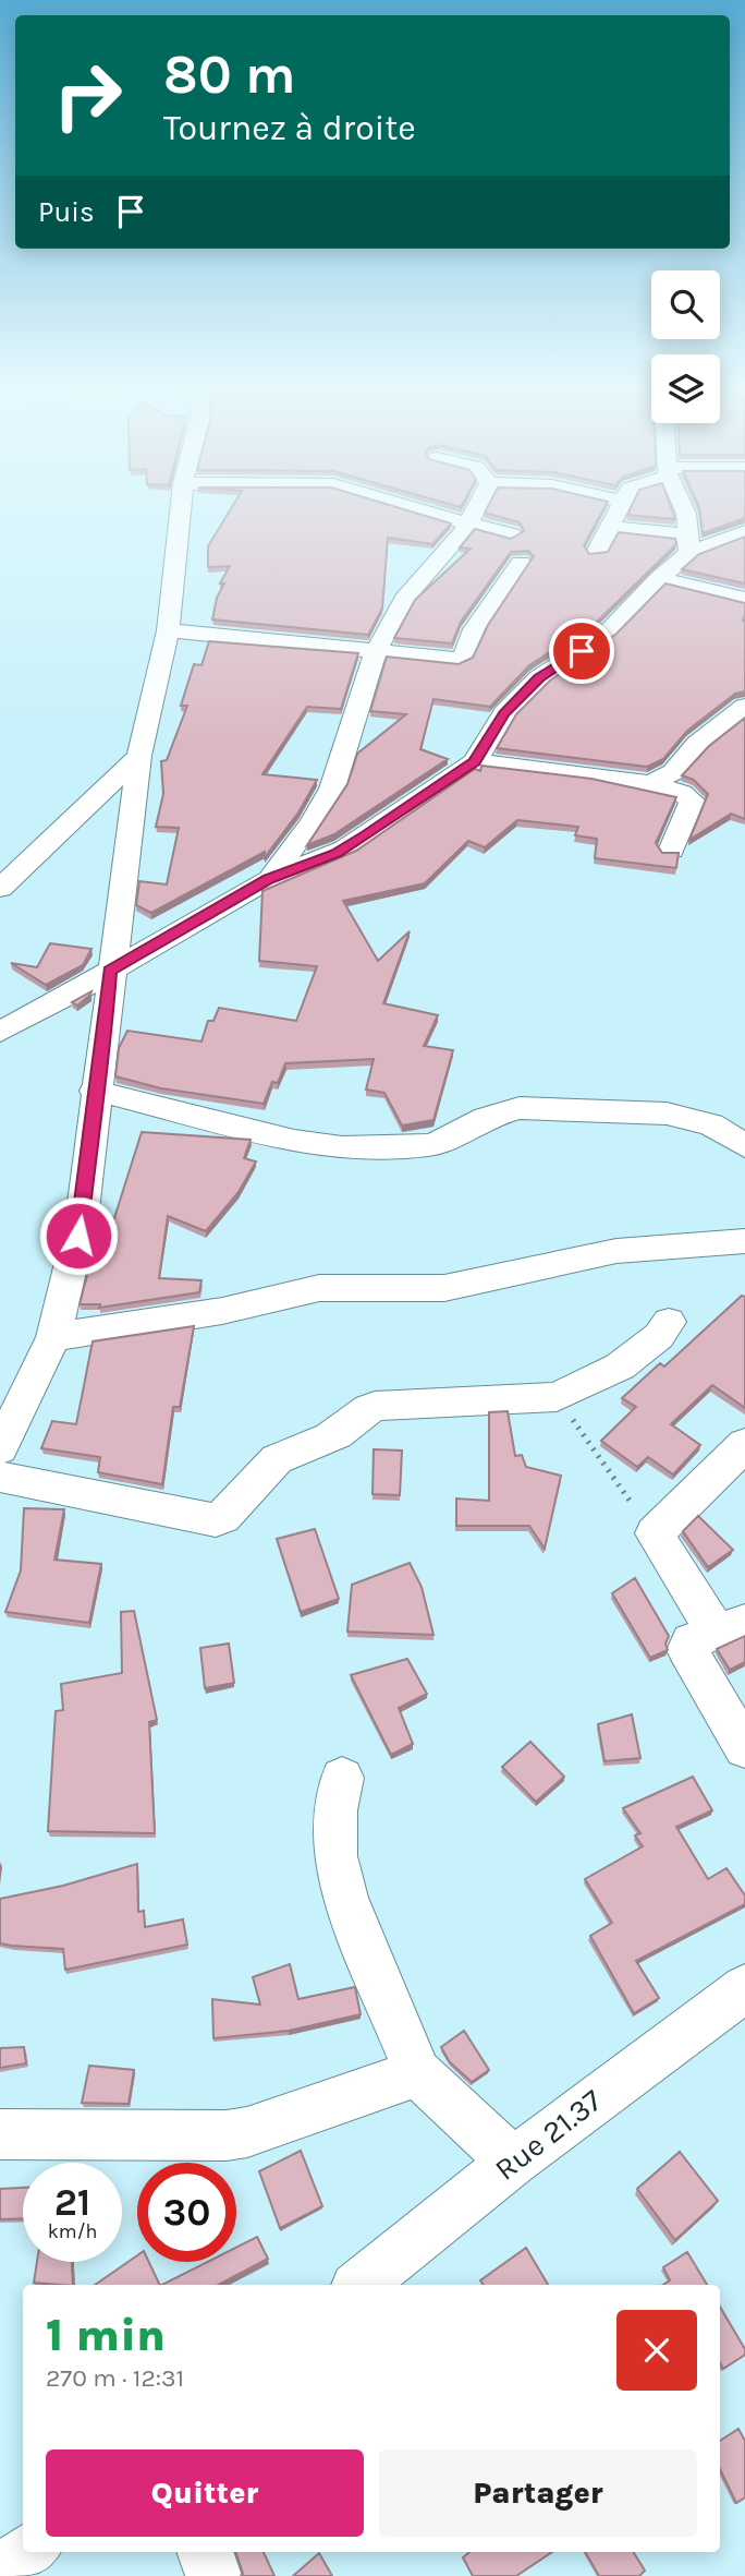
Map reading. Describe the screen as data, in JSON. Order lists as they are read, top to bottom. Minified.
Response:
{"streets":{"street":["Rue 21.37"]},"page":{"turn":["80 m","Tournez à droite"],"then":"Puis","speed":"21 km/h","limit":"30","heading":["1 min","270 m · 12:31"],"buttons":["Quitter","Partager"]}}
